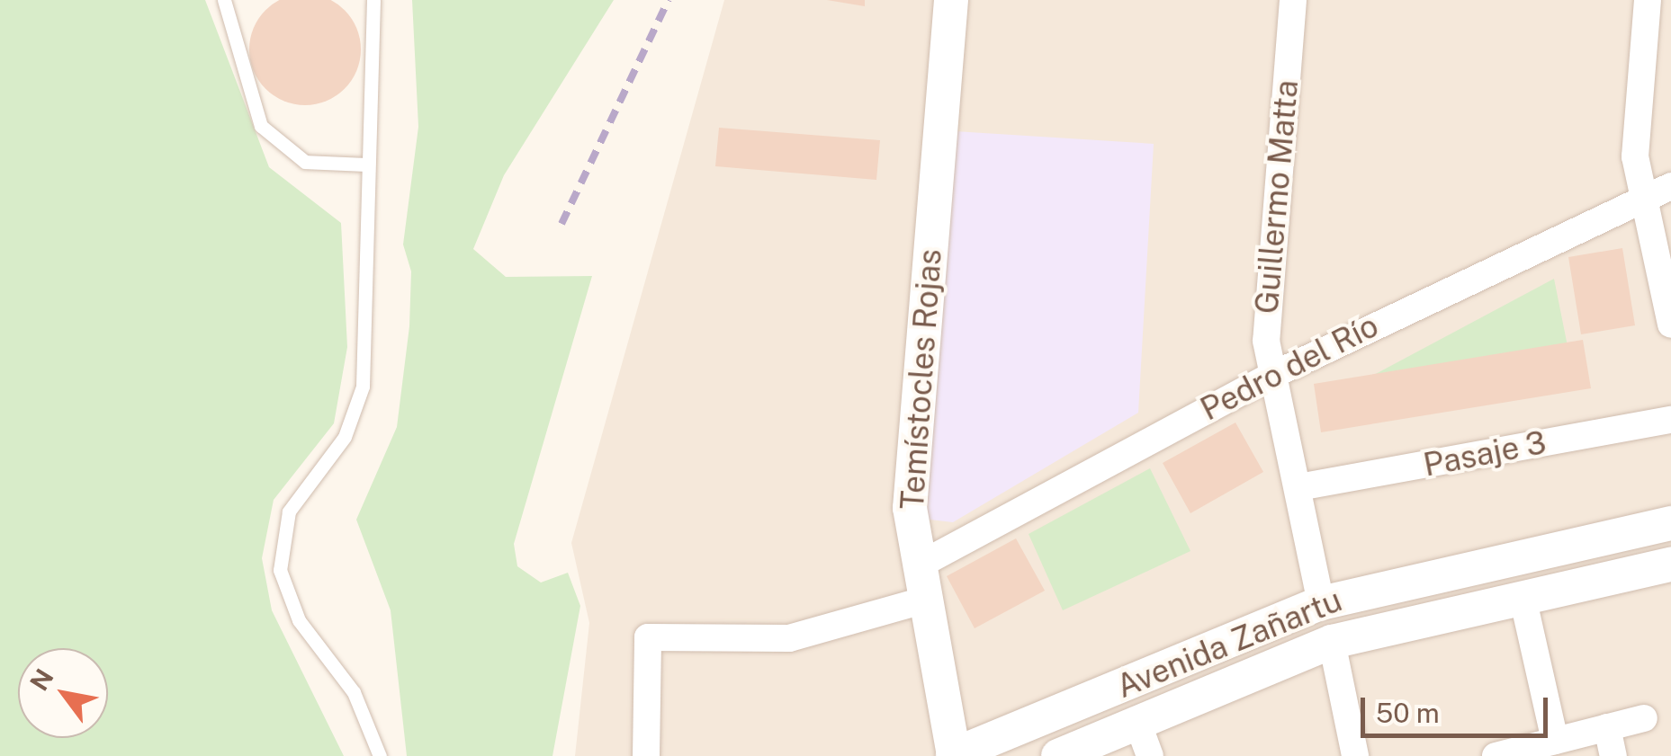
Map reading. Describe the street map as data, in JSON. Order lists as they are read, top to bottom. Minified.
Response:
{"streets":{"street":["Guillermo Matta","Pedro del Río","Temístocles Rojas","Pasaje 3","Avenida Zañartu"]},"crossings":[["Guillermo Matta","Pedro del Río"],["Guillermo Matta","Pasaje 3"],["Guillermo Matta","Avenida Zañartu"],["Pedro del Río","Temístocles Rojas"],["Temístocles Rojas","Avenida Zañartu"]],"scale_bar":"50 m","north":"top left"}
